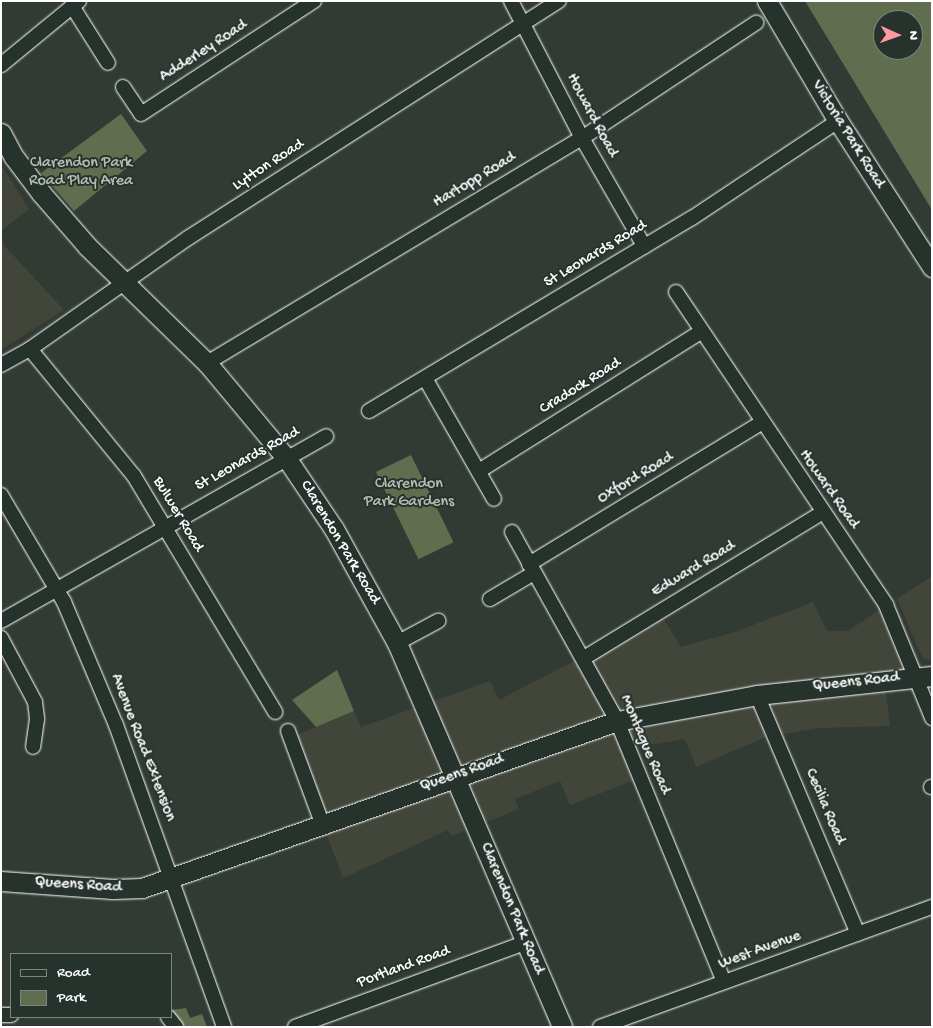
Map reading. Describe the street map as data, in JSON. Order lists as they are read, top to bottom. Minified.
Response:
{"streets":{"street":["Adderley Road","Howard Road","Victoria Park Road","Lytton Road","Hartopp Road","St Leonards Road","Cradock Road","Oxford Road","Bulwer Road","Clarendon Park Road","Edward Road","Queens Road","Montague Road","Avenue Road Extension","Cecilia Road","West Avenue","Portland Road"]},"crossings":[["Howard Road","Lytton Road"],["Howard Road","Hartopp Road"],["Howard Road","St Leonards Road"],["Howard Road","Cradock Road"],["Howard Road","Oxford Road"],["Howard Road","Edward Road"],["Howard Road","Queens Road"],["Victoria Park Road","St Leonards Road"],["Lytton Road","Bulwer Road"],["Lytton Road","Clarendon Park Road"],["Hartopp Road","Clarendon Park Road"],["St Leonards Road","Bulwer Road"],["St Leonards Road","Clarendon Park Road"],["St Leonards Road","Avenue Road Extension"],["Oxford Road","Montague Road"],["Clarendon Park Road","Queens Road"],["Clarendon Park Road","Portland Road"],["Edward Road","Montague Road"],["Queens Road","Montague Road"],["Queens Road","Avenue Road Extension"],["Queens Road","Cecilia Road"],["Montague Road","West Avenue"],["Cecilia Road","West Avenue"]],"parks":["Clarendon Park Road Play Area","Clarendon Park Gardens"],"legend":["Road","Park"],"north":"right"}
